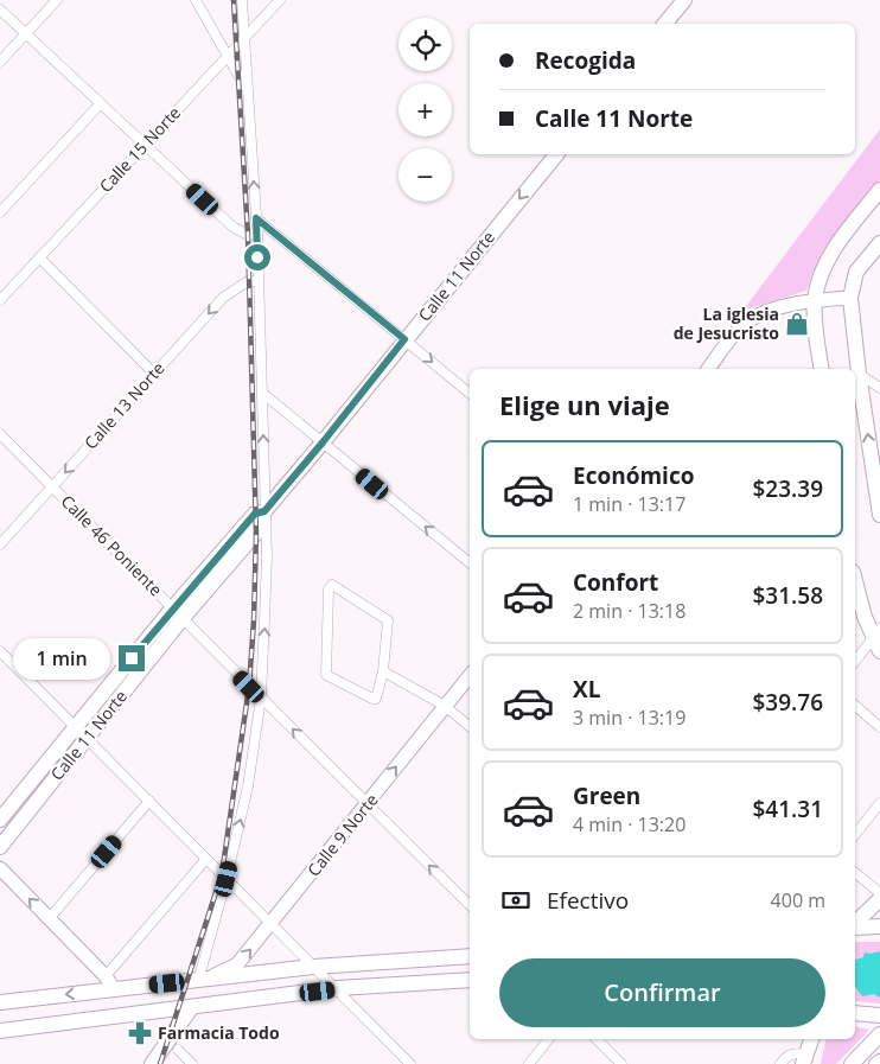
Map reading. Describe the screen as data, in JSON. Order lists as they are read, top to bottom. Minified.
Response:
{"streets":{"main road":["Calle 11 Norte","Calle 9 Norte"],"street":["Calle 15 Norte","Calle 13 Norte","Calle 46 Poniente"]},"crossings":[["Calle 11 Norte","Calle 46 Poniente"],["Calle 13 Norte","Calle 46 Poniente"],["Calle 46 Poniente","Calle 9 Norte"]],"one_way":["Calle 13 Norte","Calle 46 Poniente","Calle 9 Norte"],"places":{"shop":["La iglesia de Jesucristo"],"pharmacy":["Farmacia Todo"]},"page":{"map_buttons":["+","−"],"banner":["Recogida","Calle 11 Norte"],"heading":"Elige un viaje","list":[{"name":"Económico","note":"1 min · 13:17","value":"$23.39"},{"name":"Confort","note":"2 min · 13:18","value":"$31.58"},{"name":"XL","note":"3 min · 13:19","value":"$39.76"},{"name":"Green","note":"4 min · 13:20","value":"$41.31"}],"bubble":"1 min","pay":["Efectivo","400 m"],"buttons":"Confirmar"}}
